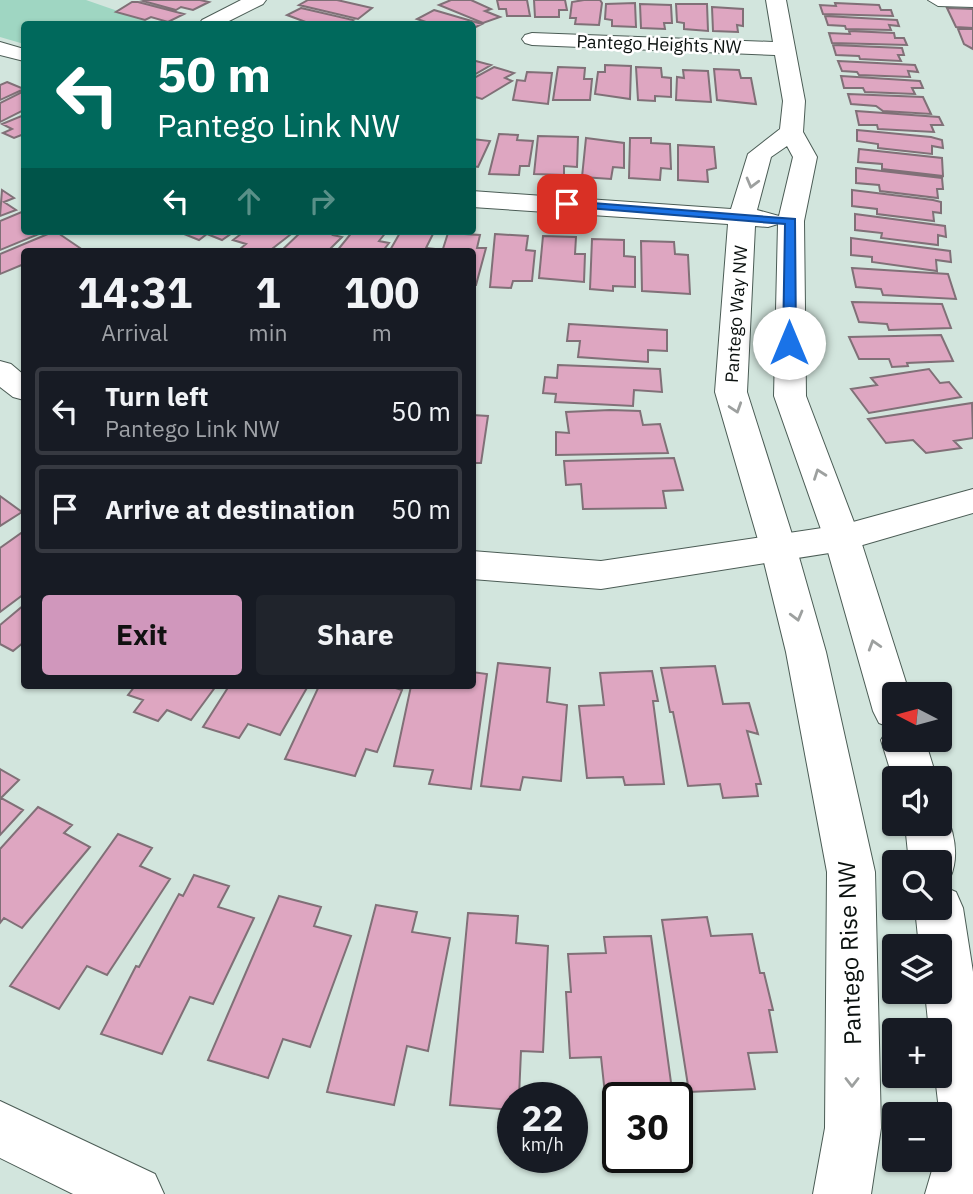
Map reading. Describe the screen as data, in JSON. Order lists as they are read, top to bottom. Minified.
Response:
{"streets":{"street":["Pantego Heights NW","Pantego Way NW","Pantego Rise NW"]},"crossings":[["Pantego Way NW","Pantego Rise NW"]],"north":"left","page":{"turn":["50 m","Pantego Link NW"],"eta":["14:31","Arrival","1","min","100","m"],"list":[{"name":"Turn left","note":"Pantego Link NW","value":"50 m"},{"name":"Arrive at destination","value":"50 m"}],"buttons":["Exit","Share"],"map_buttons":["+","−"],"speed":"22 km/h","limit":"30"}}
